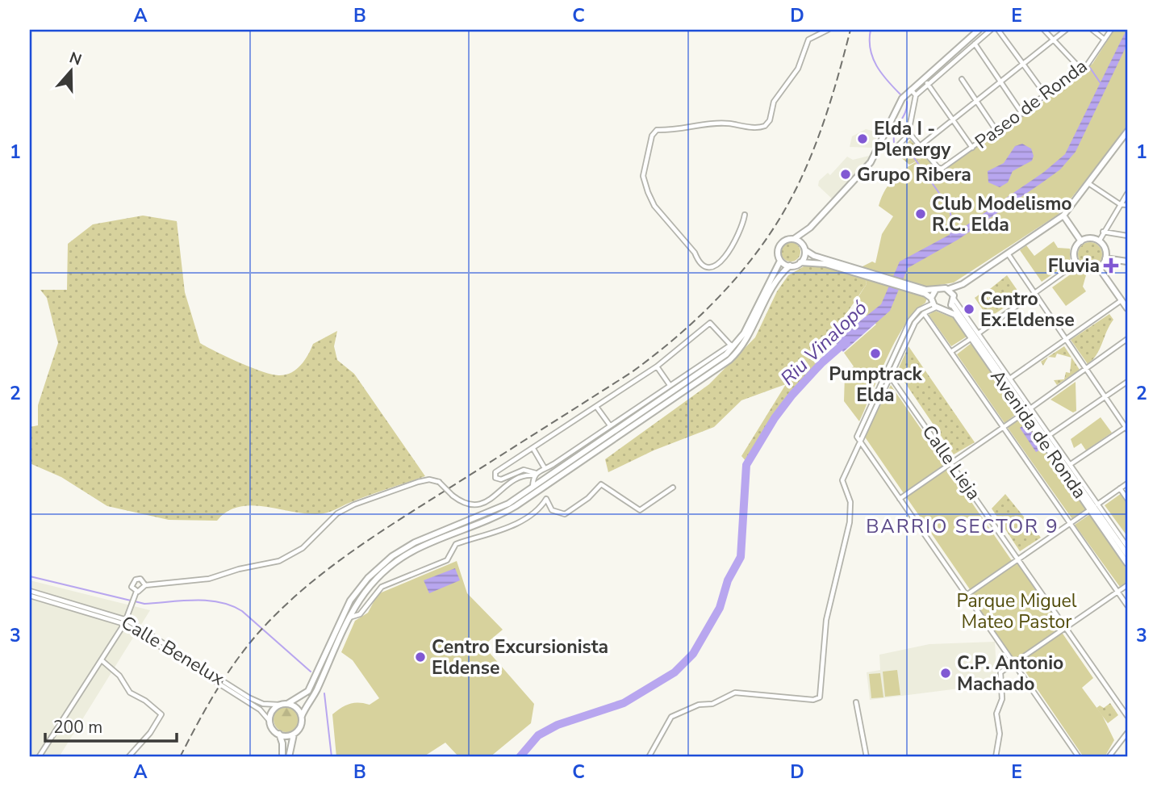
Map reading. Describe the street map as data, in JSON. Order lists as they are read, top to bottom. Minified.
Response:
{"streets":{"street":["Paseo de Ronda","Avenida de Ronda","Calle Lieja","Calle Benelux"]},"districts":["BARRIO SECTOR 9"],"water":["Riu Vinalopó"],"parks":["Parque Miguel Mateo Pastor"],"places":{"other":["Elda I - Plenergy","Grupo Ribera","Club Modelismo R.C. Elda","Centro Ex.Eldense","Pumptrack Elda","Centro Excursionista Eldense","C.P. Antonio Machado"],"health":["Fluvia"]},"scale_bar":"200 m","north":"top","grid":{"columns":["A","B","C","D","E"],"rows":["1","2","3"]}}
